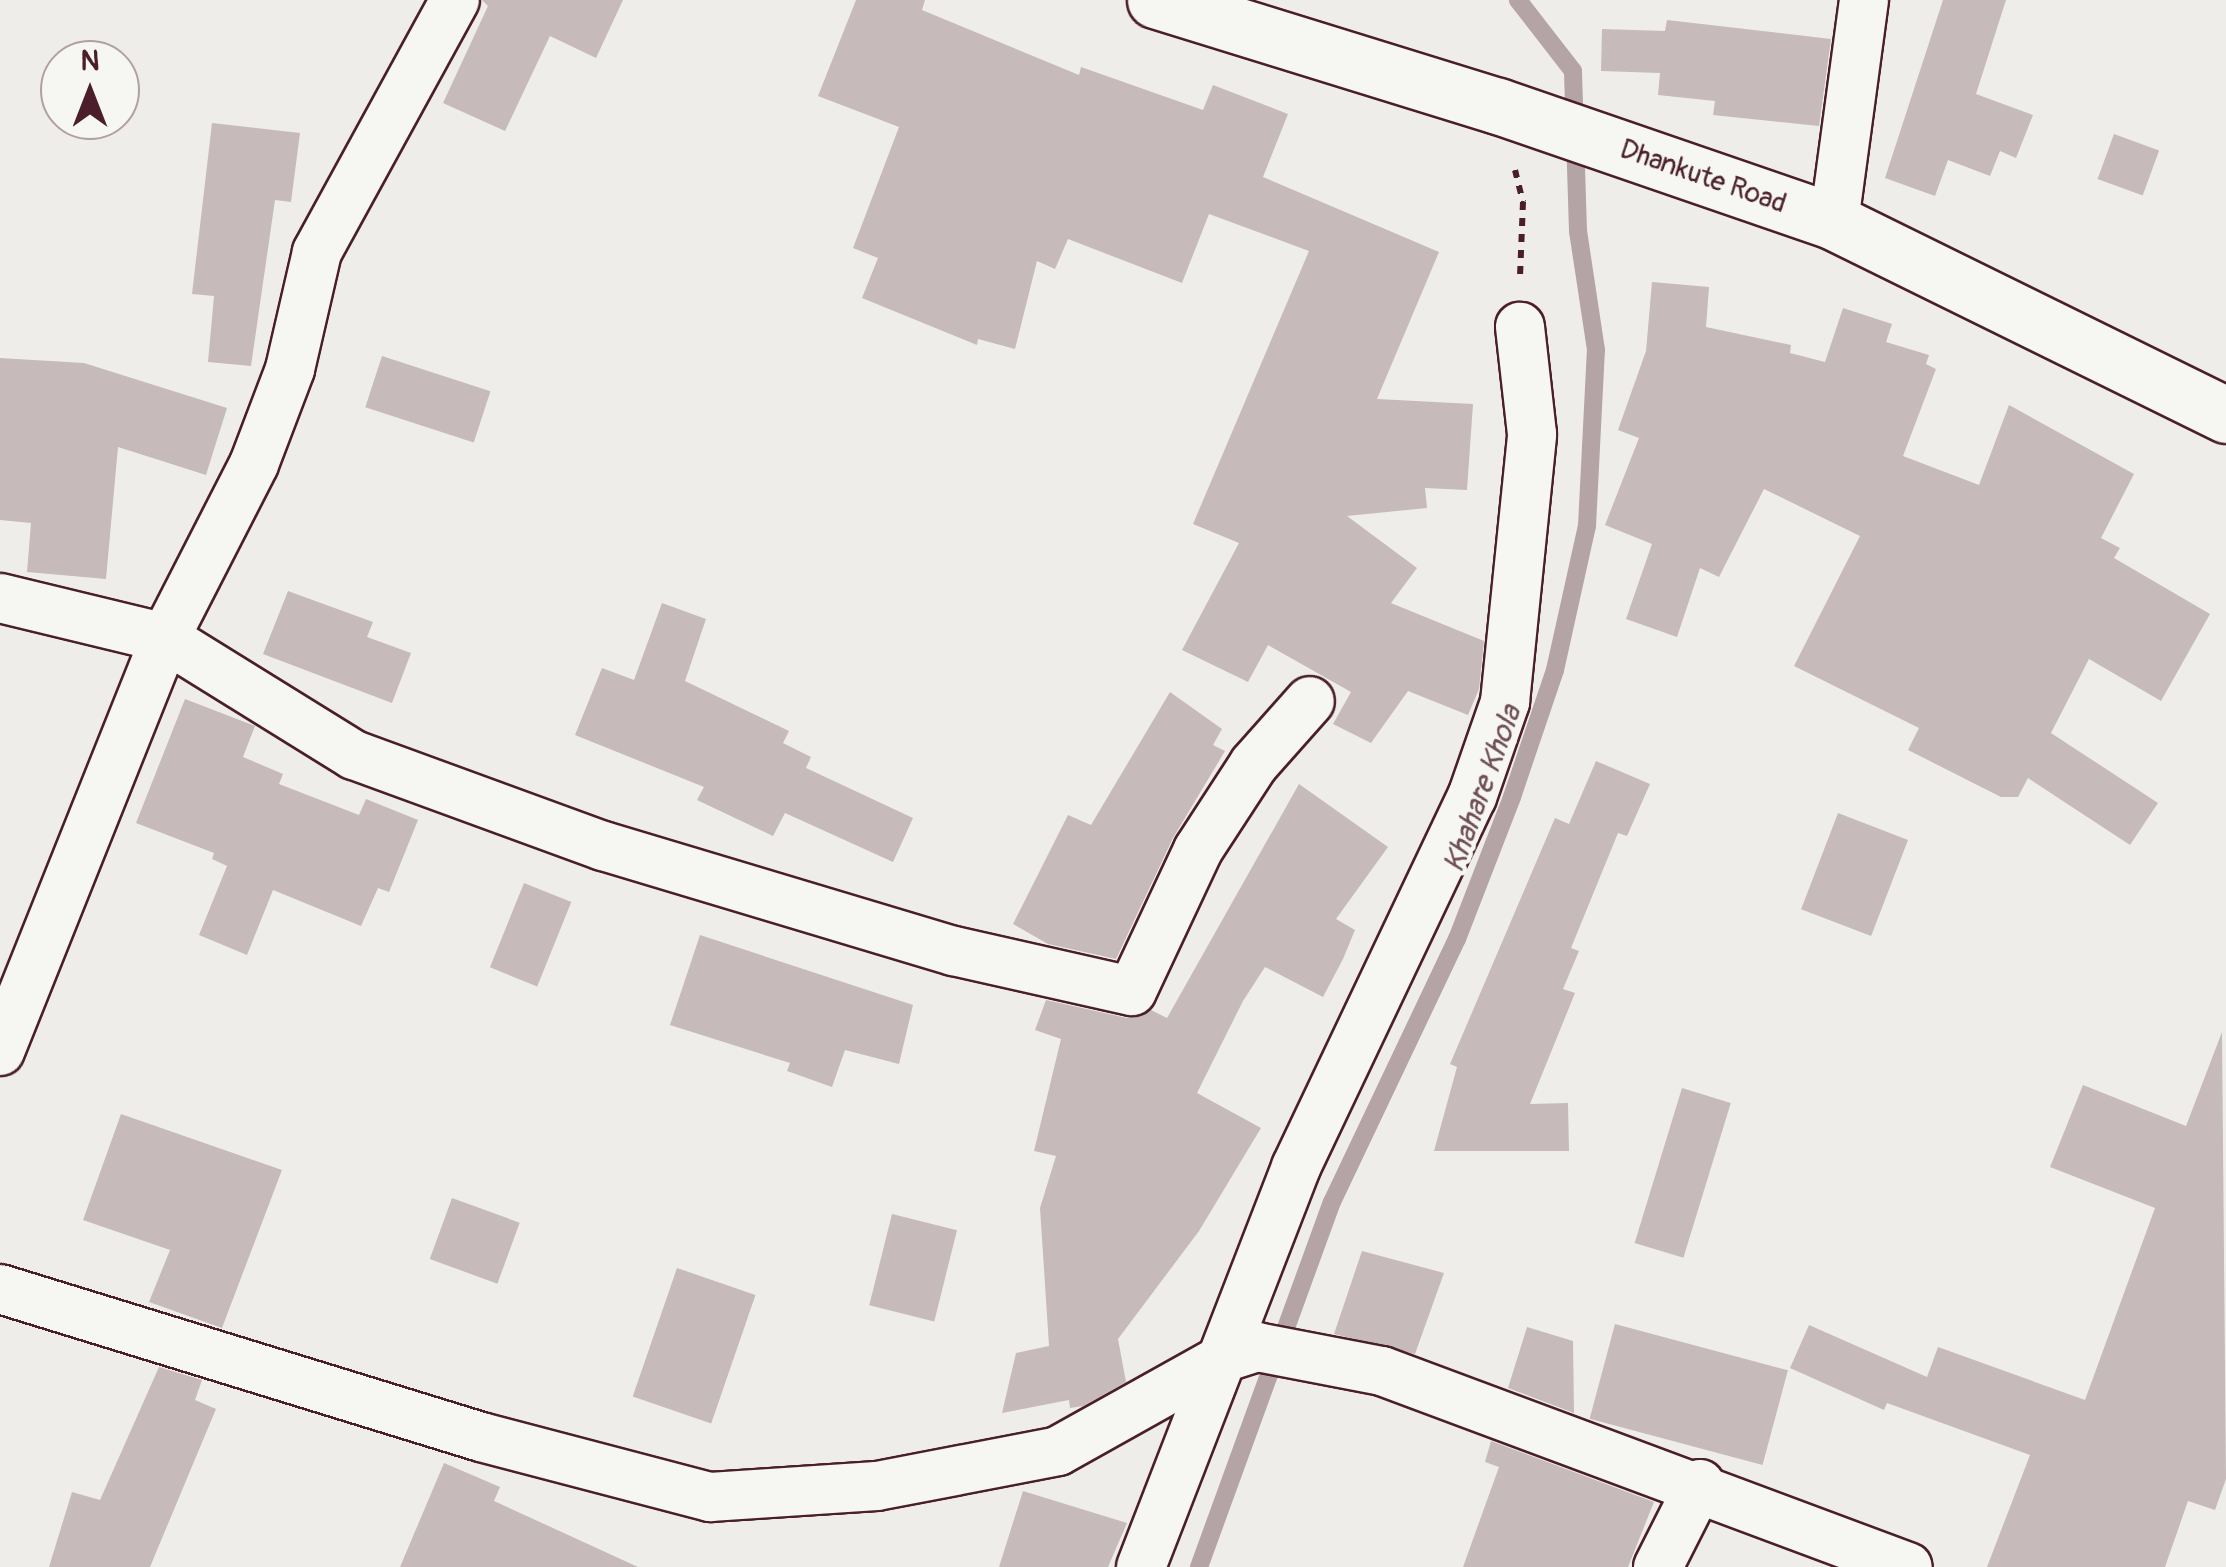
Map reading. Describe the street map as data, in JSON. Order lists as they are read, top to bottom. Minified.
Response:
{"streets":{"main road":["Dhankute Road"]},"water":["Khahare Khola"],"north":"top"}
